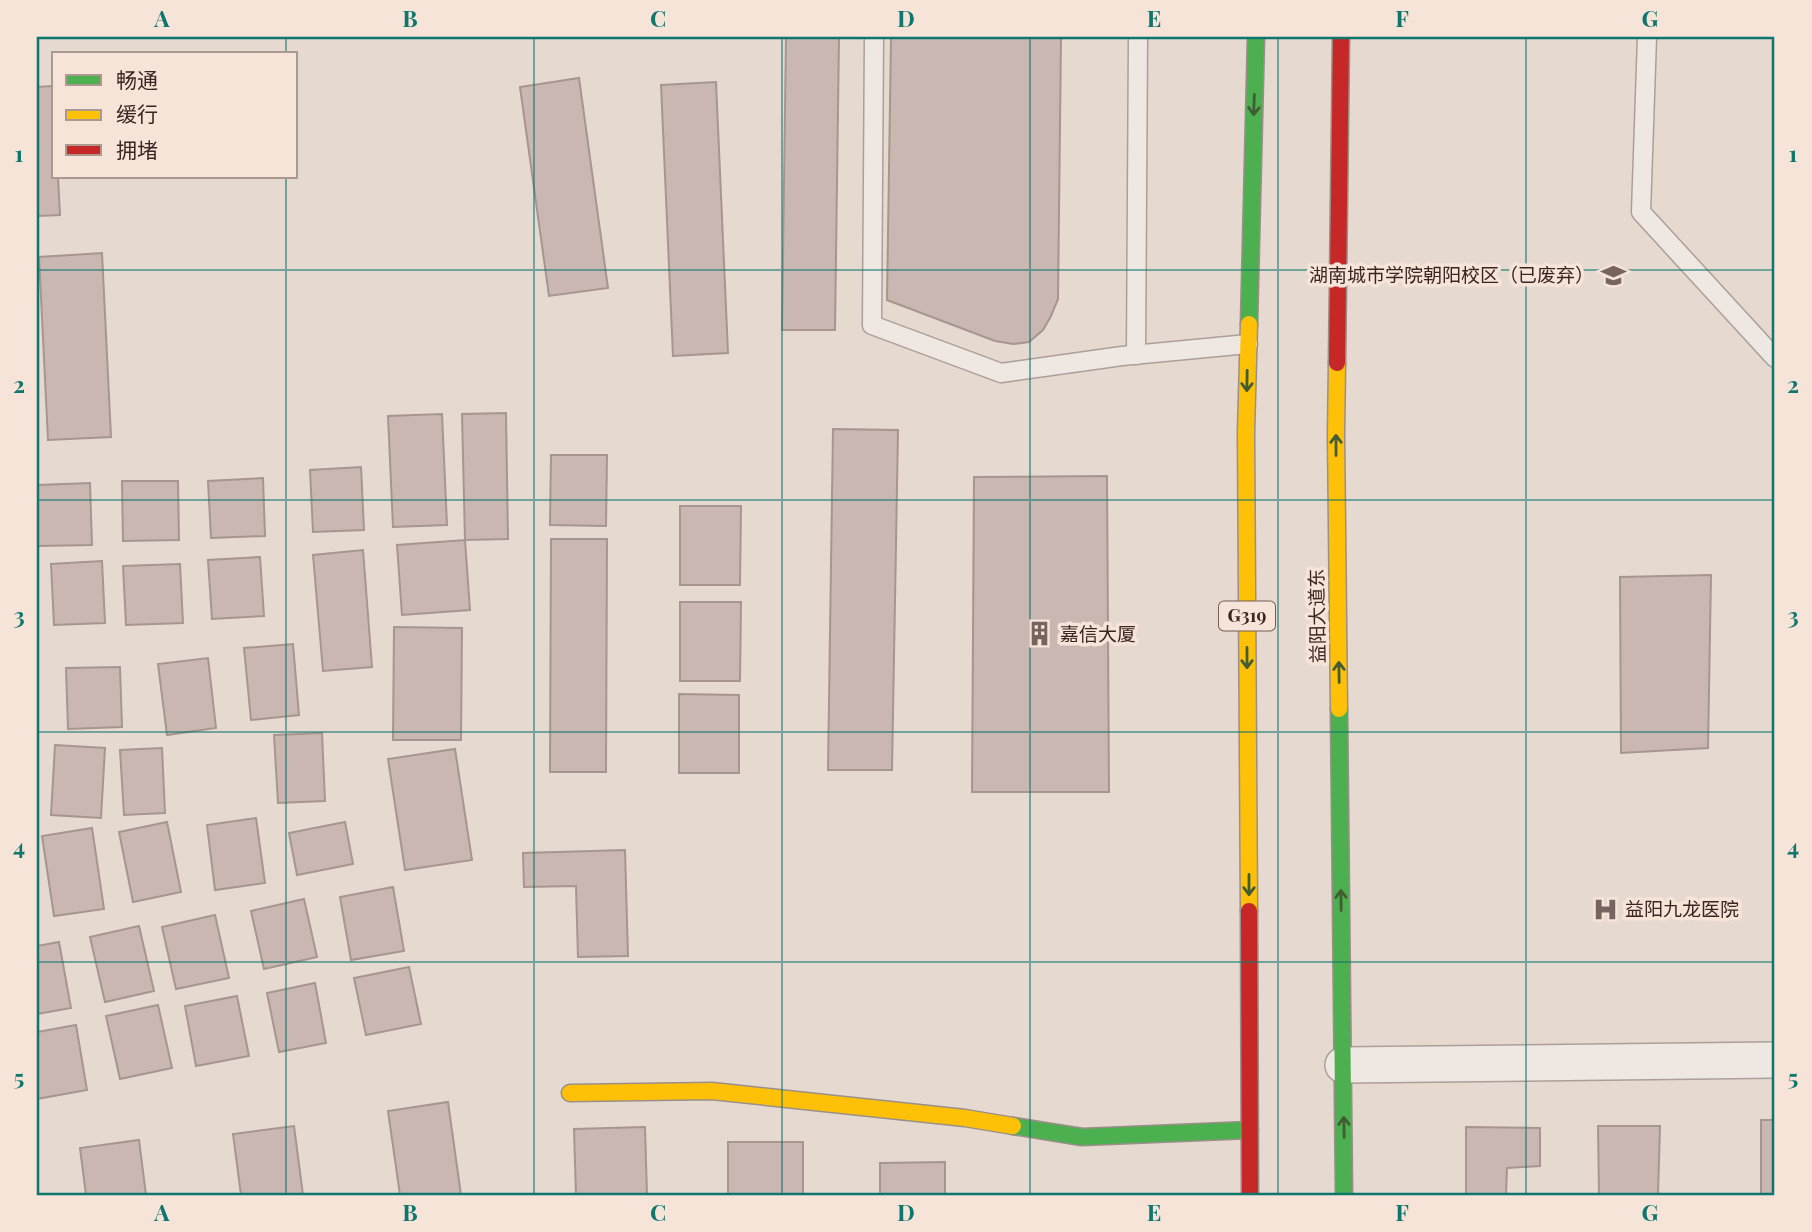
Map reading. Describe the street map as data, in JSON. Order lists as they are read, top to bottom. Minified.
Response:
{"streets":{"main road":["G319","益阳大道东"]},"places":{"school or university":["湖南城市学院朝阳校区（已废弃）"],"building":["嘉信大厦"],"hospital":["益阳九龙医院"]},"legend":["畅通","缓行","拥堵"],"grid":{"columns":["A","B","C","D","E","F","G"],"rows":["1","2","3","4","5"]}}
